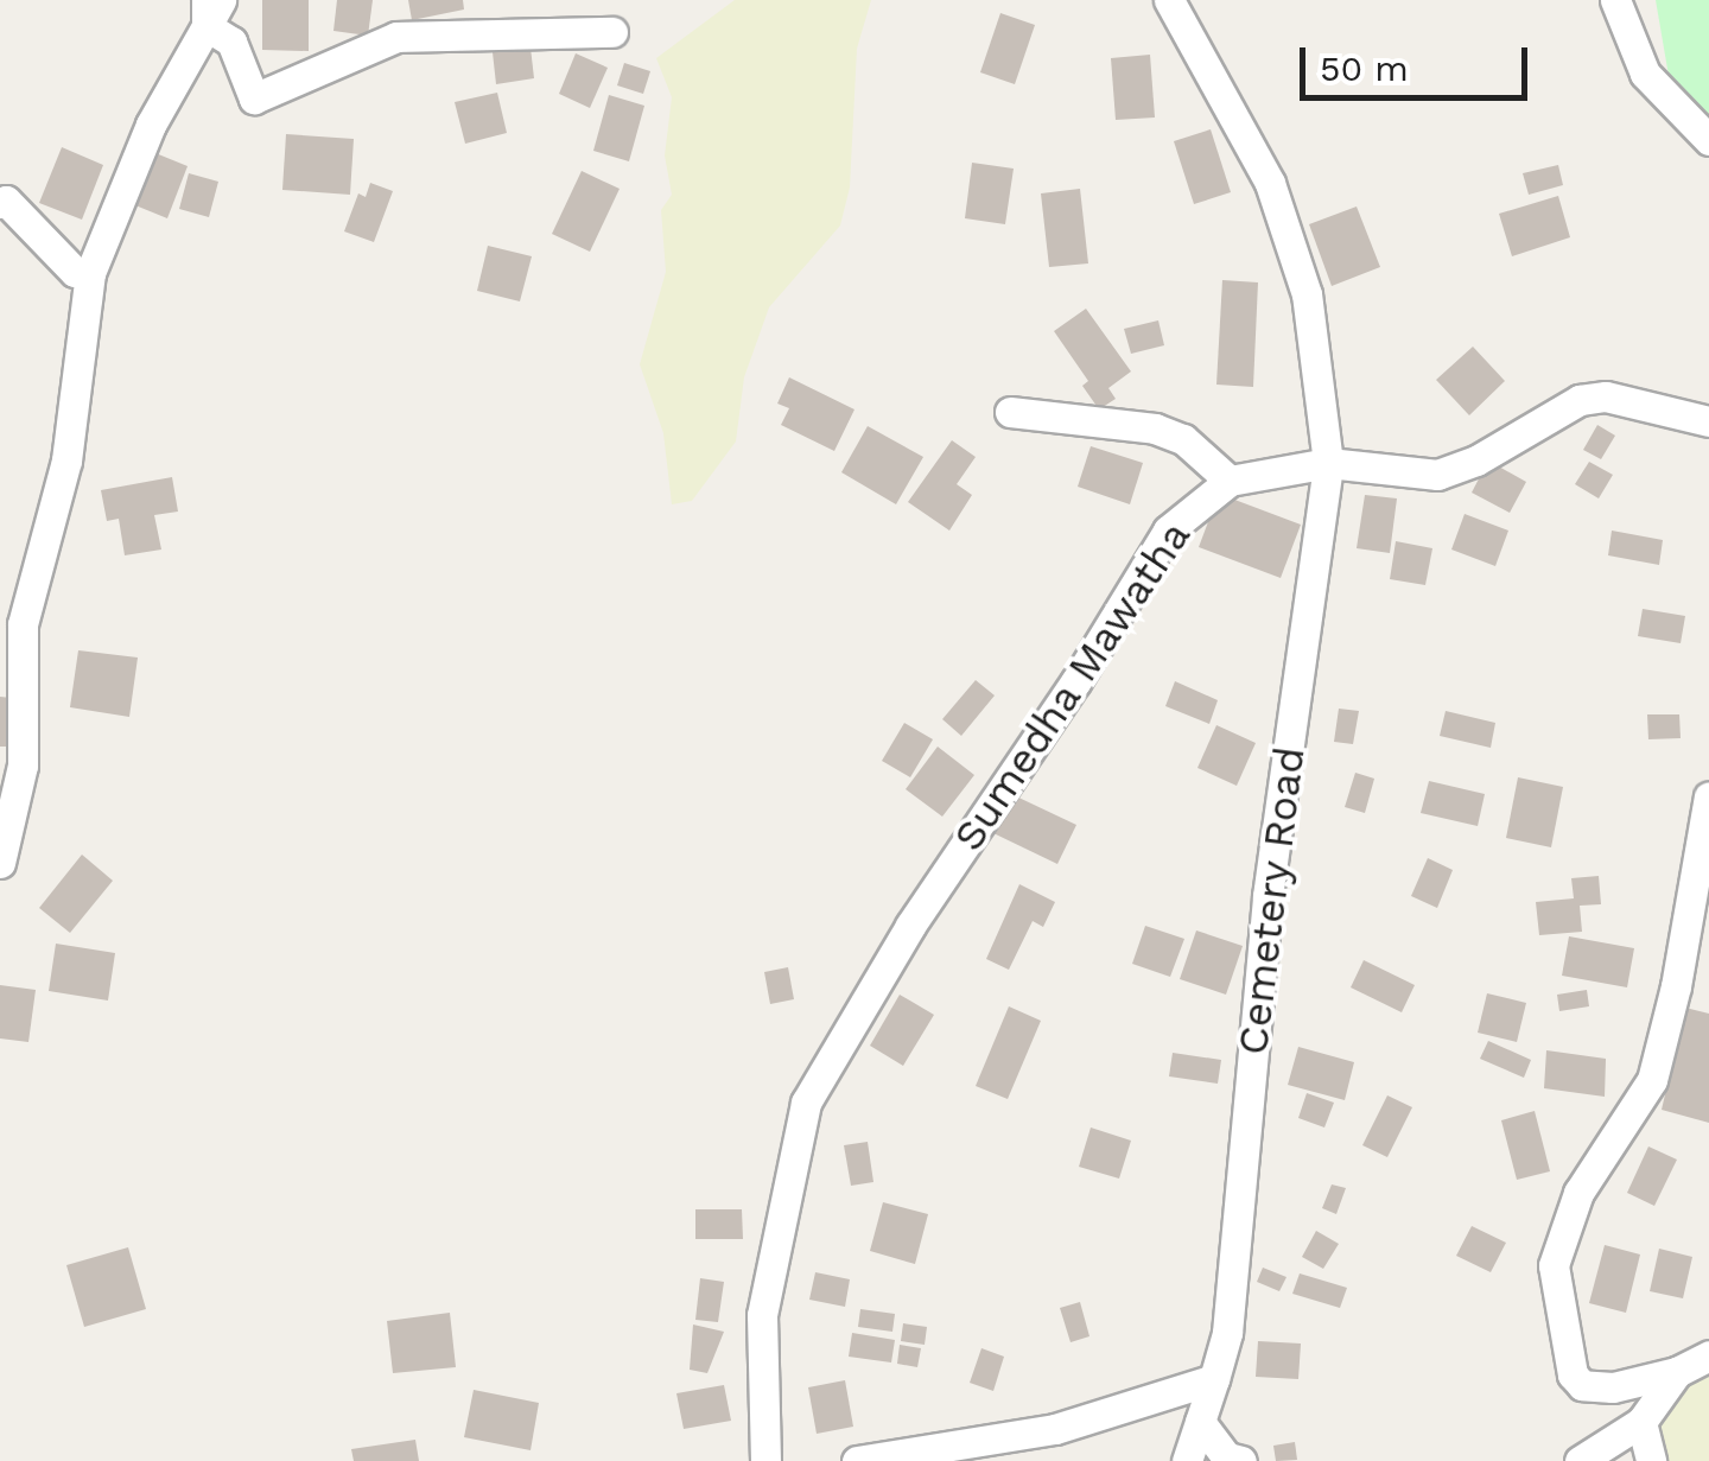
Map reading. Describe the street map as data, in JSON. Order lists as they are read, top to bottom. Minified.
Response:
{"streets":{"street":["Sumedha Mawatha","Cemetery Road"]},"crossings":[["Sumedha Mawatha","Cemetery Road"]],"scale_bar":"50 m"}
